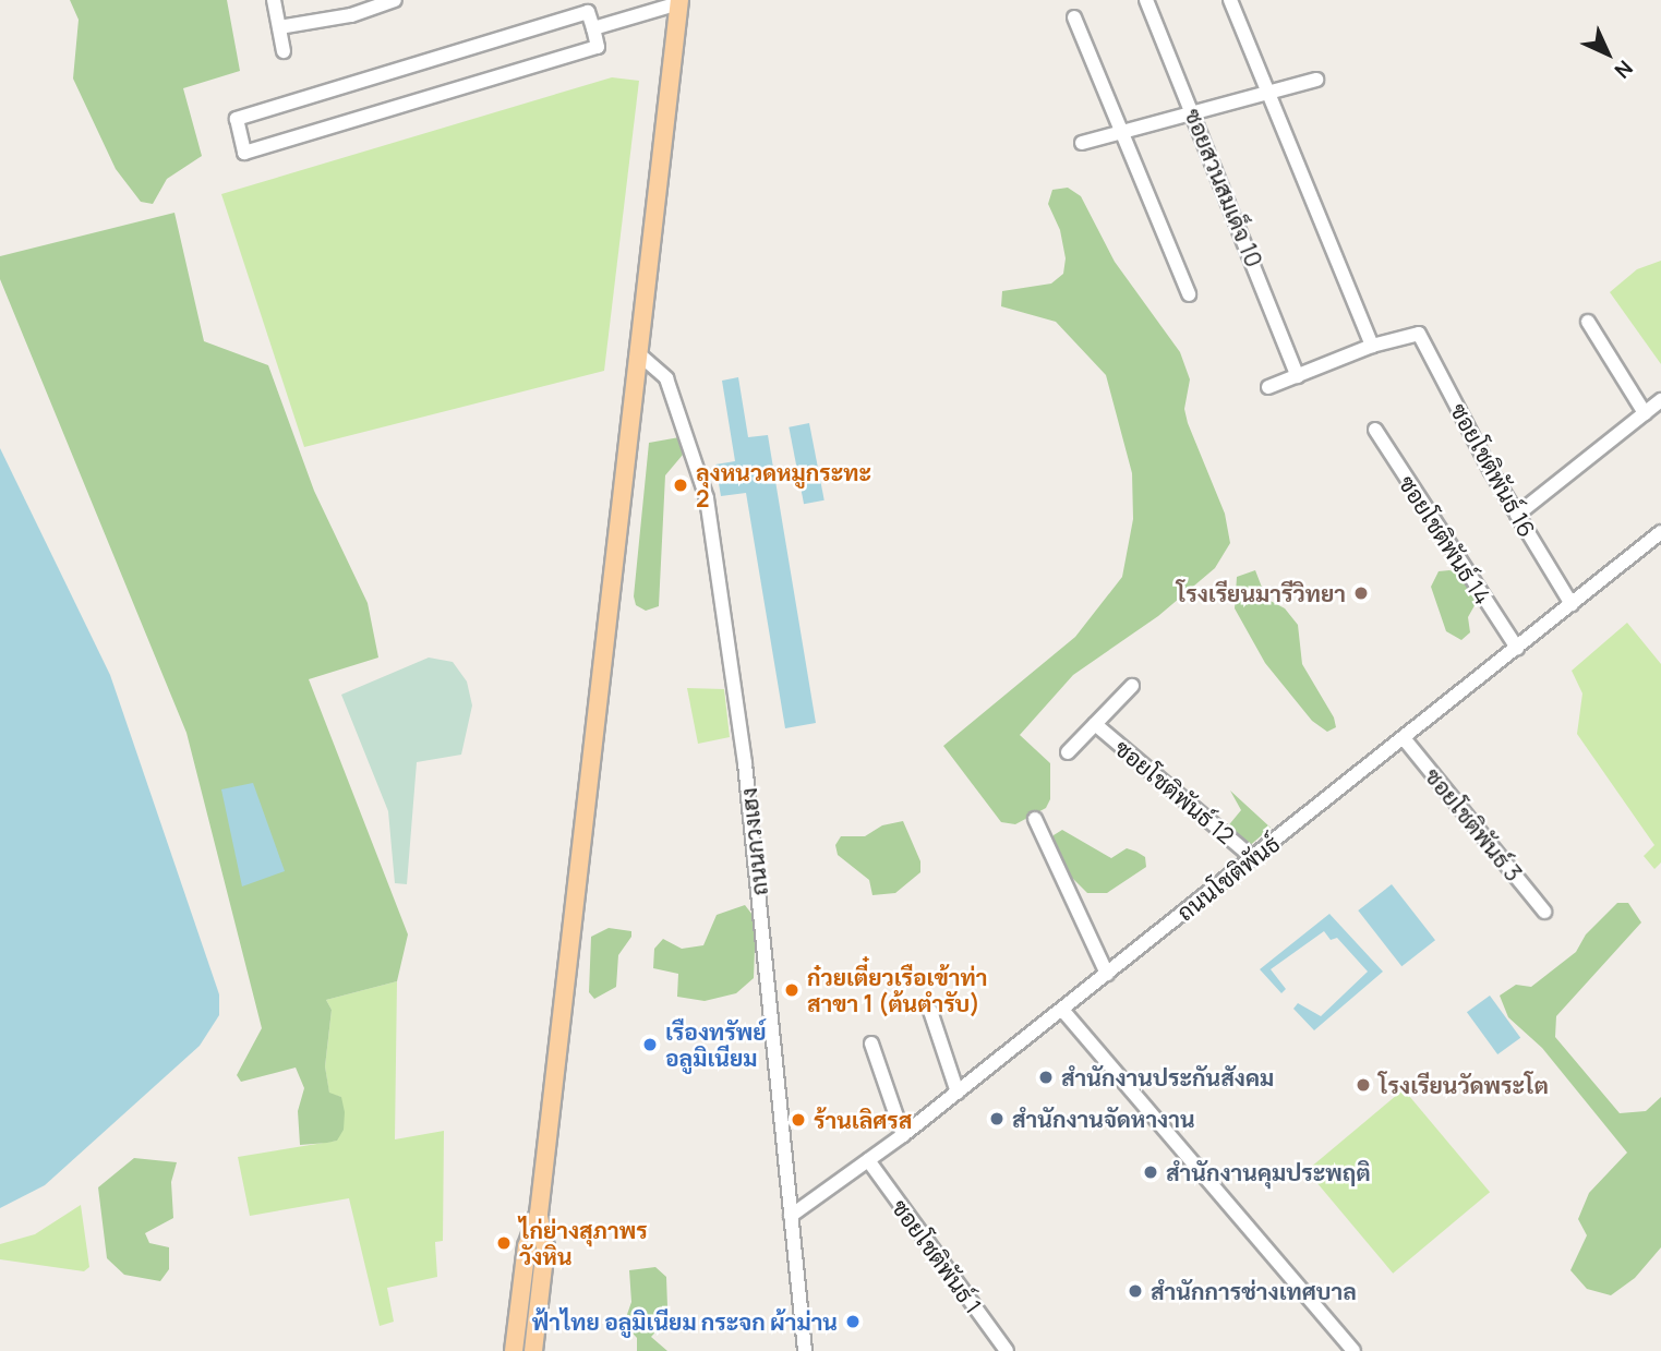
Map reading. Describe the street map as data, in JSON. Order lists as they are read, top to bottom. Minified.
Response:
{"streets":{"street":["ซอยสวนสมเด็จ 10","ซอยโชติพันธ์ 16","ซอยโชติพันธ์ 14","ซอยโชติพันธ์ 12","ซอยโชติพันธ์ 3","ถนนกวงเฮง","ถนนโชติพันธ์","ซอยโชติพันธ์ 1"]},"crossings":[["ซอยโชติพันธ์ 16","ถนนโชติพันธ์"],["ซอยโชติพันธ์ 14","ถนนโชติพันธ์"],["ซอยโชติพันธ์ 12","ถนนโชติพันธ์"],["ซอยโชติพันธ์ 3","ถนนโชติพันธ์"],["ถนนกวงเฮง","ถนนโชติพันธ์"],["ถนนโชติพันธ์","ซอยโชติพันธ์ 1"]],"places":["ลุงหนวดหมูกระทะ 2","โรงเรียนมารีวิทยา","ก๋วยเตี๋ยวเรือเข้าท่า สาขา 1 (ต้นตำรับ)","เรืองทรัพย์ อลูมิเนียม","สำนักงานประกันสังคม","โรงเรียนวัดพระโต","สำนักงานจัดหางาน","ร้านเลิศรส","สำนักงานคุมประพฤติ","ไก่ย่างสุภาพร วังหิน","สำนักการช่างเทศบาล","ฟ้าไทย อลูมิเนียม กระจก ผ้าม่าน"],"north":"bottom right"}
